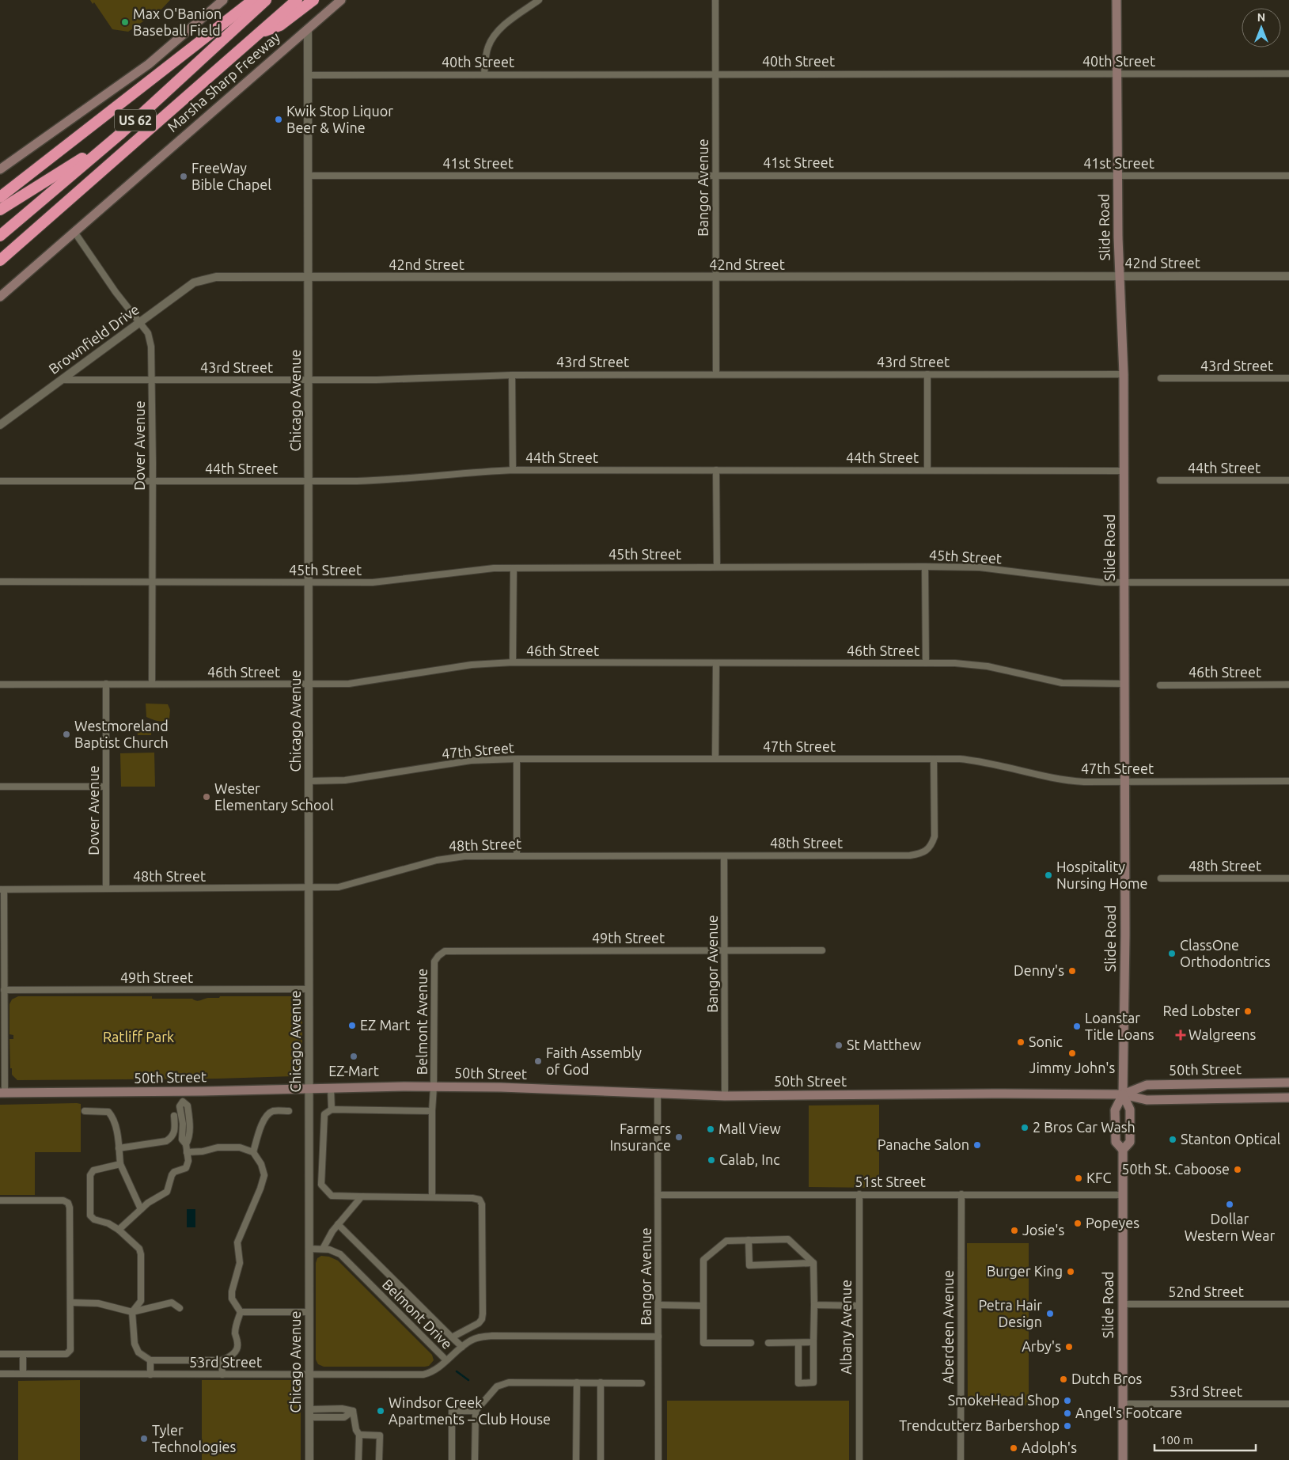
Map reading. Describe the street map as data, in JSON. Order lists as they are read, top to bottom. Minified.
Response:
{"streets":{"highway":["Marsha Sharp Freeway","US 62"],"main road":["Slide Road","50th Street"],"street":["40th Street","41st Street","Bangor Avenue","42nd Street","Brownfield Drive","43rd Street","Chicago Avenue","Dover Avenue","44th Street","45th Street","46th Street","47th Street","48th Street","49th Street","Belmont Avenue","51st Street","52nd Street","Belmont Drive","Albany Avenue","Aberdeen Avenue","53rd Street"]},"crossings":[["40th Street","Bangor Avenue"],["40th Street","Slide Road"],["40th Street","Chicago Avenue"],["Marsha Sharp Freeway","Chicago Avenue"],["Marsha Sharp Freeway","Dover Avenue"],["41st Street","Bangor Avenue"],["41st Street","Slide Road"],["41st Street","Chicago Avenue"],["Bangor Avenue","42nd Street"],["Bangor Avenue","43rd Street"],["Bangor Avenue","48th Street"],["Bangor Avenue","49th Street"],["Bangor Avenue","50th Street"],["Bangor Avenue","51st Street"],["Bangor Avenue","Belmont Drive"],["Slide Road","42nd Street"],["Slide Road","43rd Street"],["Slide Road","44th Street"],["Slide Road","45th Street"],["Slide Road","46th Street"],["Slide Road","47th Street"],["Slide Road","50th Street"],["Slide Road","51st Street"],["Slide Road","52nd Street"],["Slide Road","53rd Street"],["42nd Street","Brownfield Drive"],["42nd Street","Chicago Avenue"],["Brownfield Drive","43rd Street"],["Brownfield Drive","Dover Avenue"],["43rd Street","Chicago Avenue"],["43rd Street","Dover Avenue"],["Chicago Avenue","44th Street"],["Chicago Avenue","45th Street"],["Chicago Avenue","46th Street"],["Chicago Avenue","47th Street"],["Chicago Avenue","48th Street"],["Chicago Avenue","49th Street"],["Chicago Avenue","50th Street"],["Chicago Avenue","Belmont Drive"],["Chicago Avenue","53rd Street"],["Dover Avenue","44th Street"],["Dover Avenue","45th Street"],["Dover Avenue","46th Street"],["Dover Avenue","48th Street"],["47th Street","48th Street"],["49th Street","Belmont Avenue"],["Belmont Avenue","50th Street"],["51st Street","Albany Avenue"],["51st Street","Aberdeen Avenue"],["Belmont Drive","53rd Street"]],"parks":["Ratliff Park"],"places":{"other":["Max O'Banion Baseball Field","Kwik Stop Liquor Beer & Wine","FreeWay Bible Chapel","Westmoreland Baptist Church","Wester Elementary School","Hospitality Nursing Home","ClassOne Orthodontrics","Denny's","Red Lobster","EZ Mart","Loanstar Title Loans","Sonic","St Matthew","Jimmy John's","EZ-Mart","Faith Assembly of God","2 Bros Car Wash","Mall View","Farmers Insurance","Stanton Optical","Panache Salon","Calab, Inc","50th St. Caboose","KFC","Dollar Western Wear","Popeyes","Josie's","Burger King","Petra Hair Design","Arby's","Dutch Bros","SmokeHead Shop","Windsor Creek Apartments – Club House","Angel's Footcare","Trendcutterz Barbershop","Tyler Technologies","Adolph's"],"health":["Walgreens"]},"scale_bar":"100 m","north":"top"}
